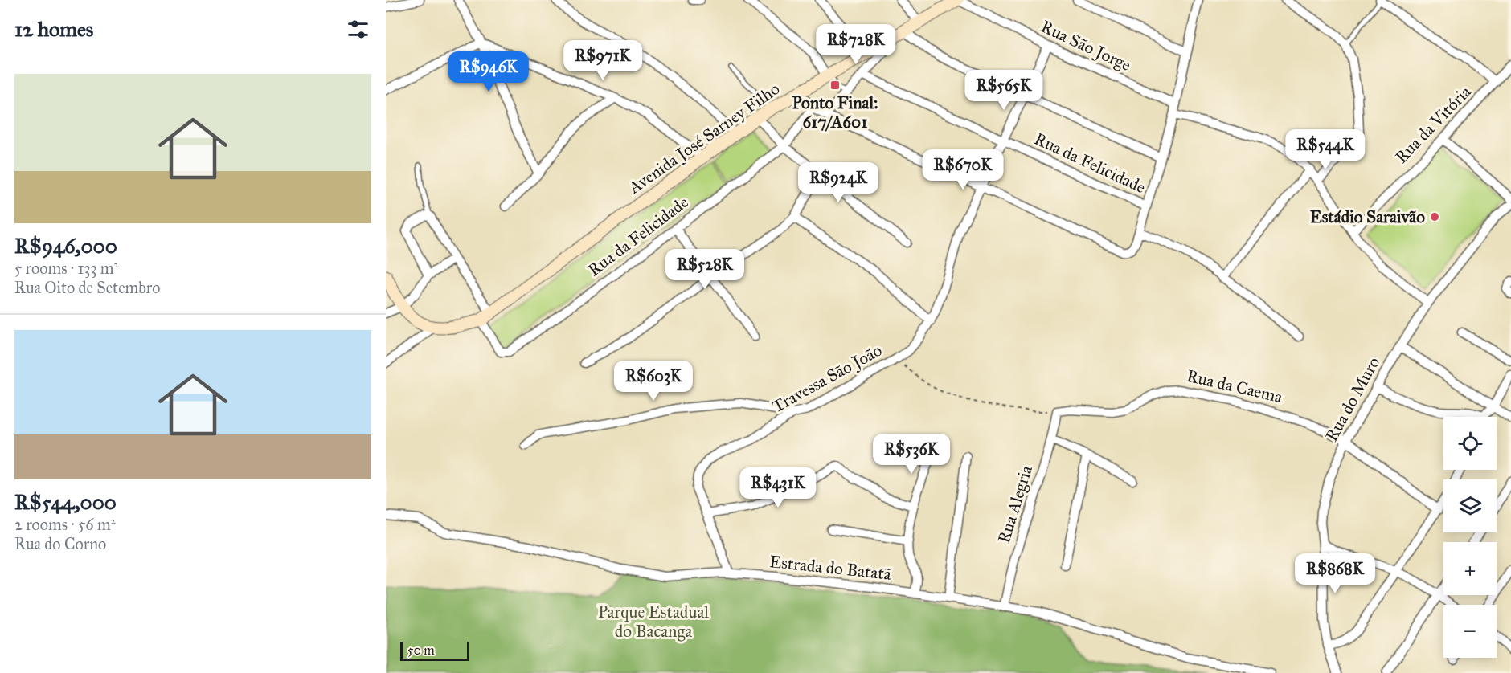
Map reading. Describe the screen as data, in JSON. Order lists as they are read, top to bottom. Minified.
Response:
{"streets":{"main road":["Avenida José Sarney Filho"],"street":["Rua São Jorge","Rua da Vitória","Rua da Felicidade","Travessa São João","Rua da Caema","Rua do Muro","Rua Alegria","Estrada do Batatã"]},"crossings":[["Rua São Jorge","Avenida José Sarney Filho"],["Rua São Jorge","Travessa São João"],["Avenida José Sarney Filho","Rua da Felicidade"],["Rua da Felicidade","Travessa São João"],["Travessa São João","Estrada do Batatã"],["Rua da Caema","Rua do Muro"],["Rua da Caema","Rua Alegria"],["Rua Alegria","Estrada do Batatã"]],"parks":["Parque Estadual do Bacanga"],"places":{"transit":["Ponto Final: 617/A601"],"other":["Estádio Saraivão"]},"scale_bar":"50 m","page":{"heading":"12 homes","price":["R$728K","R$971K","R$946K","R$565K","R$544K","R$670K","R$924K","R$528K","R$603K","R$536K","R$431K","R$868K"],"list":[{"name":"R$946,000","note":"5 rooms · 133 m² · Rua Oito de Setembro"},{"name":"R$544,000","note":"2 rooms · 56 m² · Rua do Corno"}],"map_buttons":["+","−"],"scale":"50 m"}}
